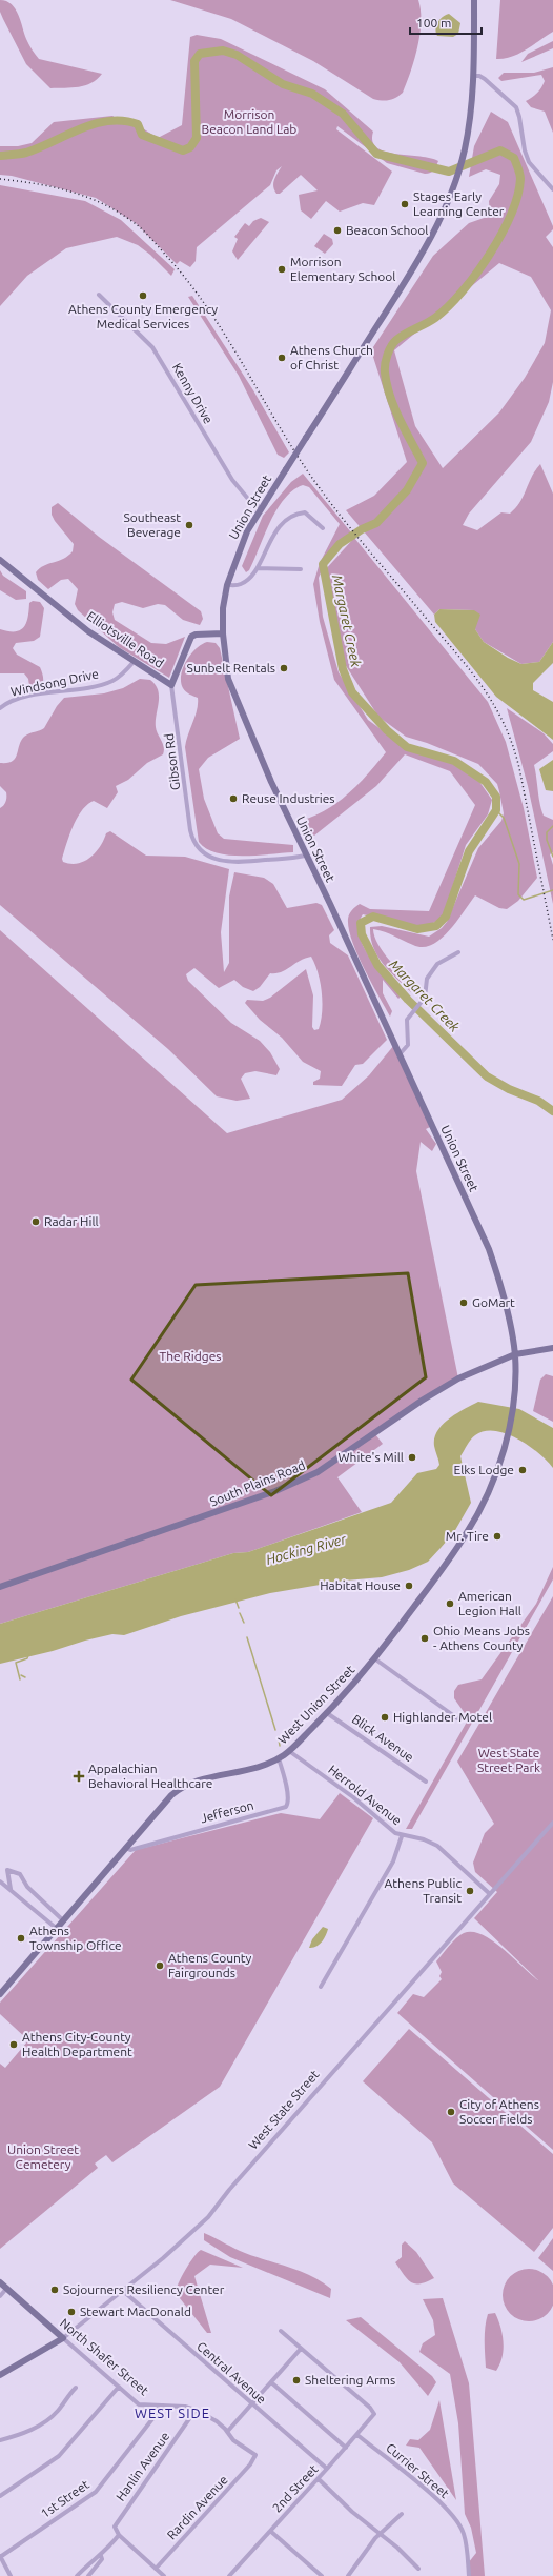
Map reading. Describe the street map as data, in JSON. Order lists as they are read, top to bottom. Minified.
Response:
{"streets":{"main road":["Union Street","Elliotsville Road","South Plains Road","West Union Street","West State Street","North Shafer Street"],"street":["Kenny Drive","Windsong Drive","Gibson Rd","Blick Avenue","Herrold Avenue","Jefferson","Central Avenue","Hanlin Avenue","Currier Street","2nd Street","1st Street","Rardin Avenue"]},"crossings":[["Kenny Drive","Union Street"],["Union Street","Elliotsville Road"],["Union Street","Gibson Rd"],["Union Street","South Plains Road"],["Union Street","West Union Street"],["Elliotsville Road","Windsong Drive"],["Elliotsville Road","Gibson Rd"],["South Plains Road","West Union Street"],["West Union Street","Blick Avenue"],["West Union Street","Herrold Avenue"],["West Union Street","Jefferson"],["Herrold Avenue","West State Street"],["West State Street","North Shafer Street"],["West State Street","Central Avenue"],["North Shafer Street","Hanlin Avenue"],["North Shafer Street","1st Street"],["North Shafer Street","Rardin Avenue"],["Central Avenue","2nd Street"],["Currier Street","2nd Street"]],"districts":["WEST SIDE"],"water":["Margaret Creek","Hocking River"],"parks":["Morrison Beacon Land Lab","The Ridges","West State Street Park","Union Street Cemetery"],"places":{"other":["Stages Early Learning Center","Beacon School","Morrison Elementary School","Athens County Emergency Medical Services","Athens Church of Christ","Southeast Beverage","Sunbelt Rentals","Reuse Industries","Radar Hill","GoMart","White's Mill","Elks Lodge","Mr. Tire","Habitat House","American Legion Hall","Ohio Means Jobs - Athens County","Highlander Motel","Athens Public Transit","Athens Township Office","Athens County Fairgrounds","Athens City-County Health Department","City of Athens Soccer Fields","Sojourners Resiliency Center","Stewart MacDonald","Sheltering Arms"],"health":["Appalachian Behavioral Healthcare"]},"scale_bar":"100 m"}
